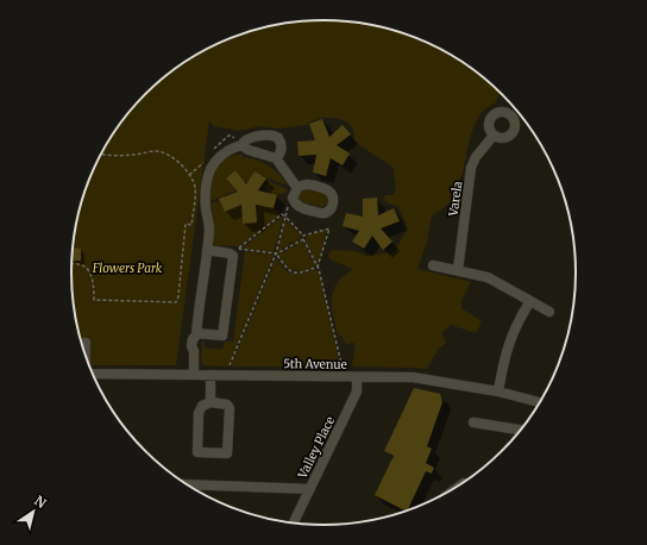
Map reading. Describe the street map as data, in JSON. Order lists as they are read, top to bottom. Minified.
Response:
{"streets":{"street":["Varela","5th Avenue","Valley Place"]},"crossings":[["5th Avenue","Valley Place"]],"parks":["Flowers Park"],"north":"top right"}
